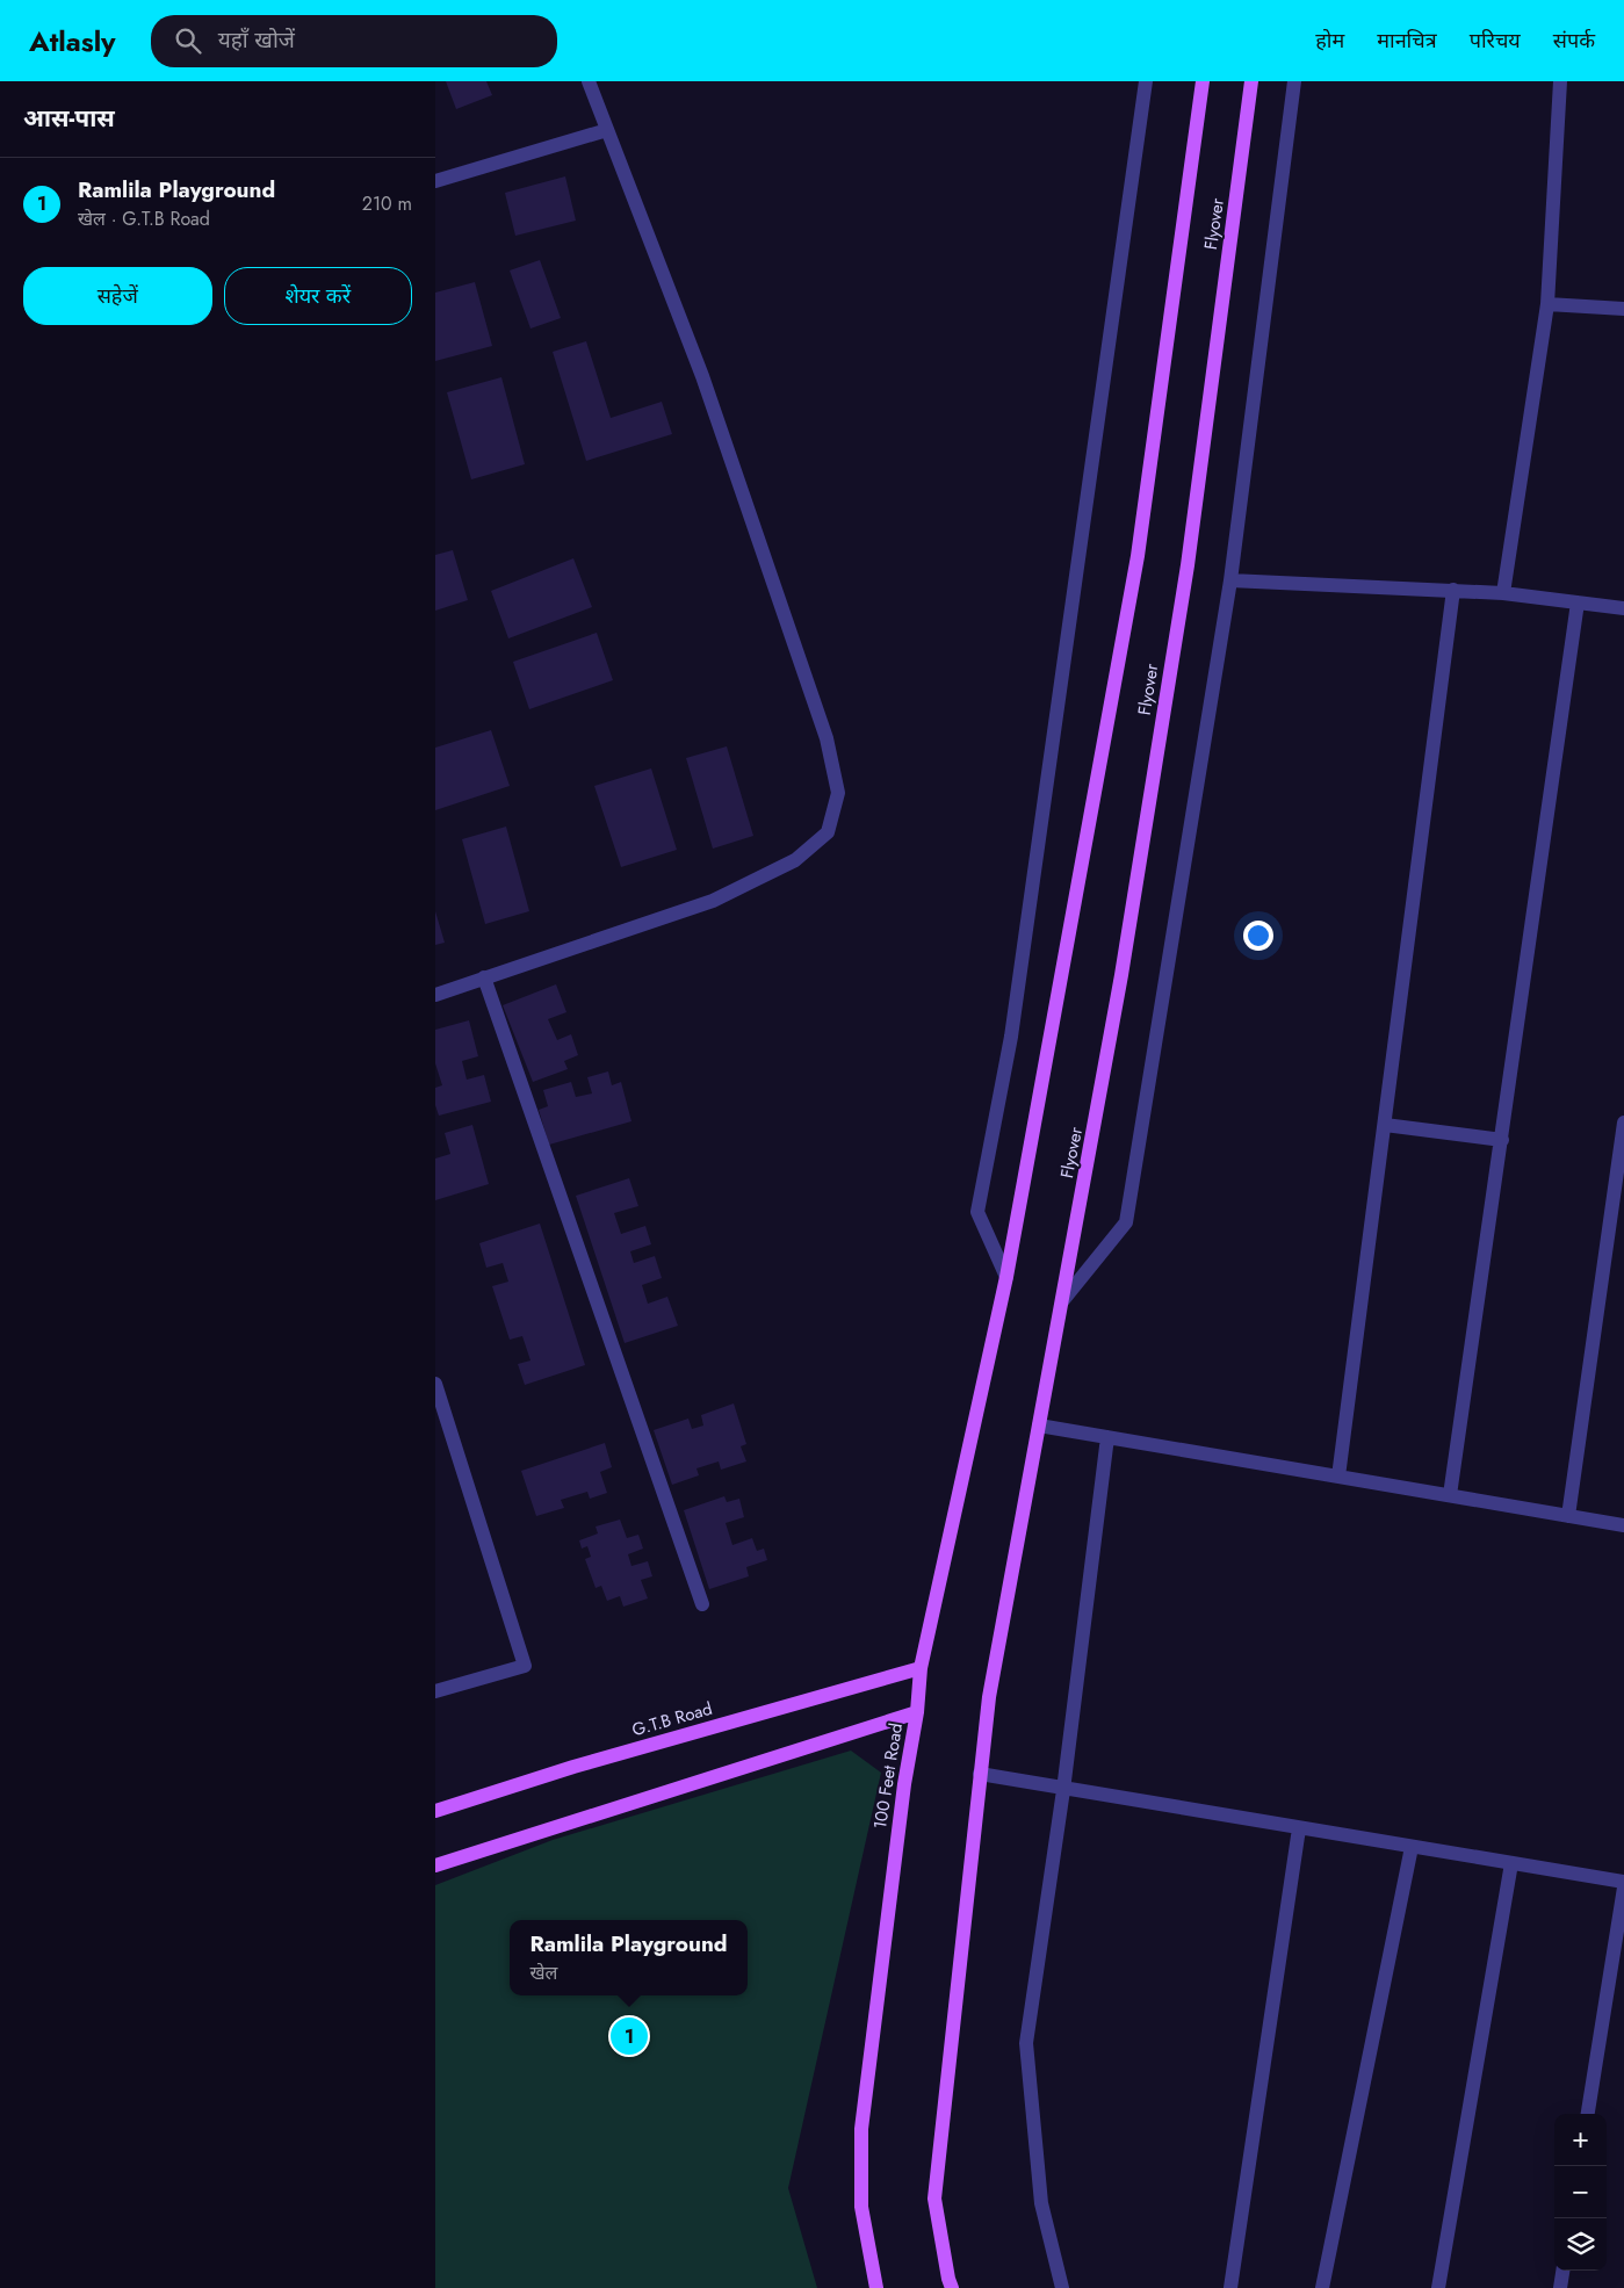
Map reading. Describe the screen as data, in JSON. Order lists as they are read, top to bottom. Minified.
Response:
{"streets":{"main road":["Flyover","G.T.B Road","100 Feet Road"]},"crossings":[["Flyover","100 Feet Road"],["G.T.B Road","100 Feet Road"]],"page":{"header":"Atlasly","search":"यहाँ खोजें","nav":["होम","मानचित्र","परिचय","संपर्क"],"heading":"आस-पास","list":[{"mark":"1","name":"Ramlila Playground","note":"खेल · G.T.B Road","value":"210 m"}],"buttons":["सहेजें","शेयर करें"],"popup":["Ramlila Playground","खेल"],"pins":"1","map_buttons":["+","−"]}}
